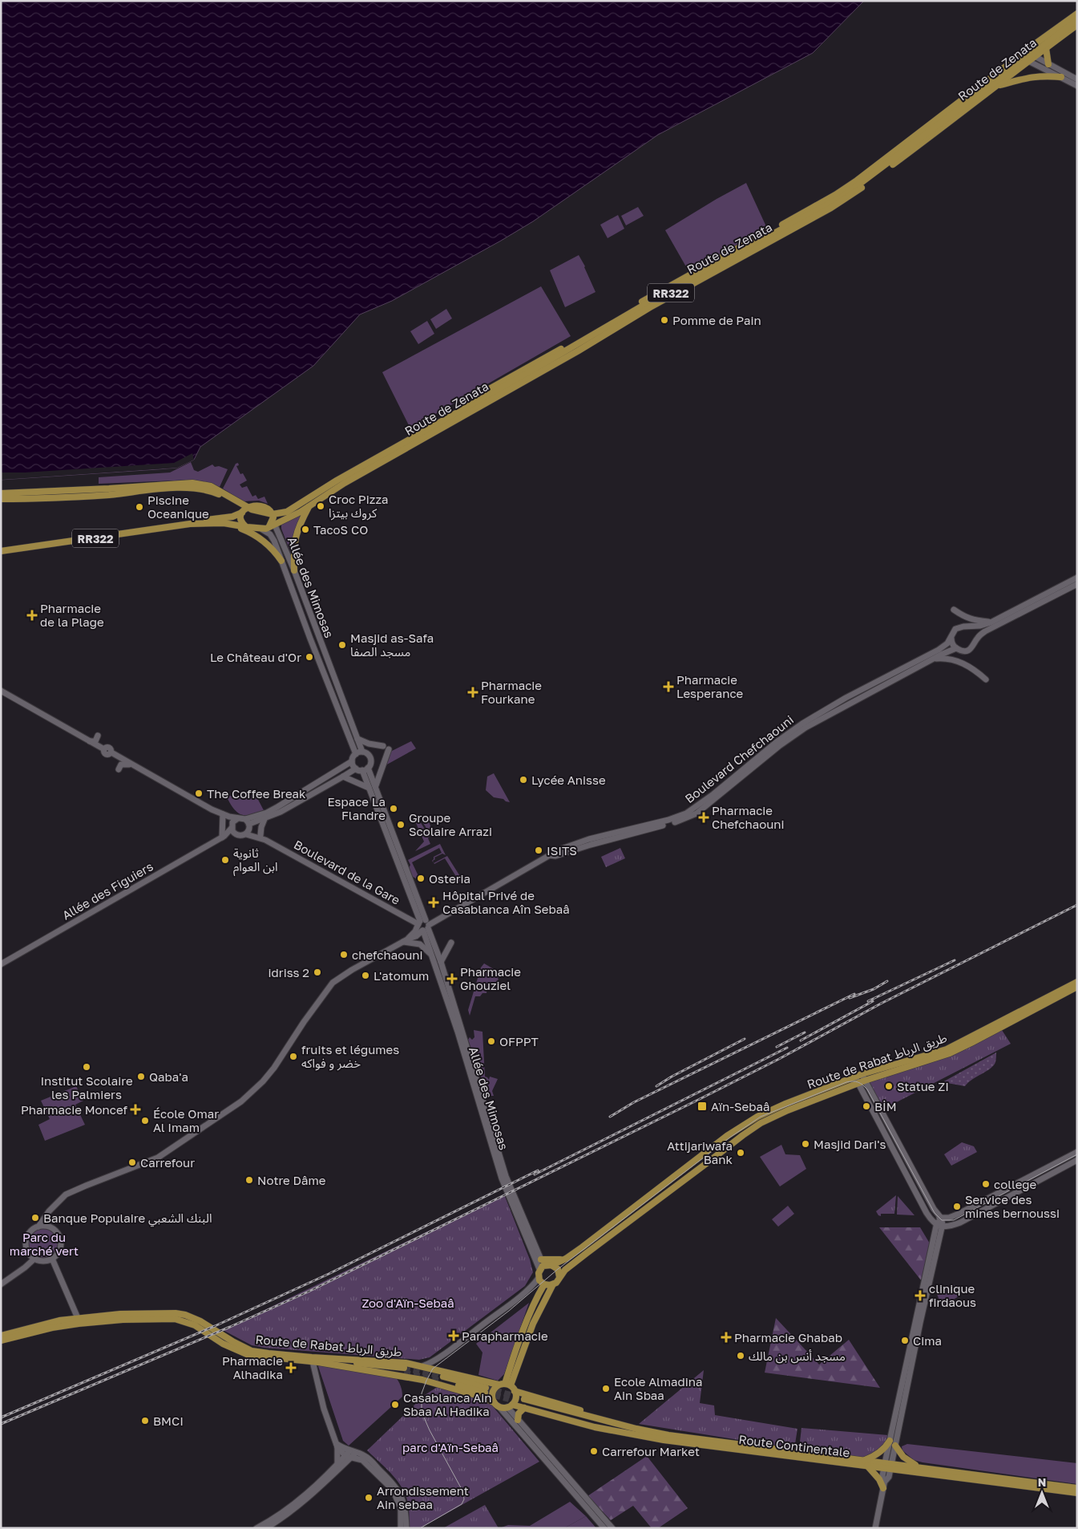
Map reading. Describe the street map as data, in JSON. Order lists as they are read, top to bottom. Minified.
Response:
{"streets":{"main road":["Route de Zenata","RR322","Route de Rabat طريق الرباط","Route Continentale"],"street":["Allée des Mimosas","Boulevard Chefchaouni","Boulevard de la Gare","Allée des Figuiers"]},"crossings":[["Route de Zenata","RR322"],["Route de Zenata","Allée des Mimosas"],["RR322","Allée des Mimosas"],["Allée des Mimosas","Boulevard Chefchaouni"],["Allée des Mimosas","Boulevard de la Gare"],["Allée des Mimosas","Route de Rabat طريق الرباط"],["Boulevard Chefchaouni","Boulevard de la Gare"],["Boulevard de la Gare","Allée des Figuiers"],["Route de Rabat طريق الرباط","Route Continentale"]],"parks":["Parc du marché vert","Zoo d'Aïn-Sebaâ","parc d'Aïn-Sebaâ"],"places":{"other":["Pomme de Pain","Croc Pizza كروك بيتزا","Piscine Oceanique","TacoS CO","Masjid as-Safa مسجد الصفا","Le Château d'Or","Lycée Anisse","The Coffee Break","Espace La Flandre","Groupe Scolaire Arrazi","ISITS","ثانوية ابن العوام","Osteria","chefchaouni","idriss 2","L'atomum","OFPPT","fruits et légumes خضر و فواكه","Institut Scolaire les Palmiers","Qaba'a","Statue ZI","BİM","École Omar Al Imam","Masjid Dari's","Attijariwafa Bank","Carrefour","Notre Dâme","college","Service des mines bernoussi","Banque Populaire البنك الشعبي","Cima","مسجد أنس بن مالك","Ecole Almadina Ain Sbaa","Casablanca Ain Sbaa Al Hadika","BMCI","Carrefour Market","Arrondissement Ain sebaa"],"health":["Pharmacie de la Plage","Pharmacie Lesperance","Pharmacie Fourkane","Pharmacie Chefchaouni","Hôpital Privé de Casablanca Aîn Sebaâ","Pharmacie Ghouziel","Pharmacie Moncef","clinique firdaous","Parapharmacie","Pharmacie Ghabab","Pharmacie Alhadika"],"transit":["Aïn-Sebaâ"]},"north":"top"}
